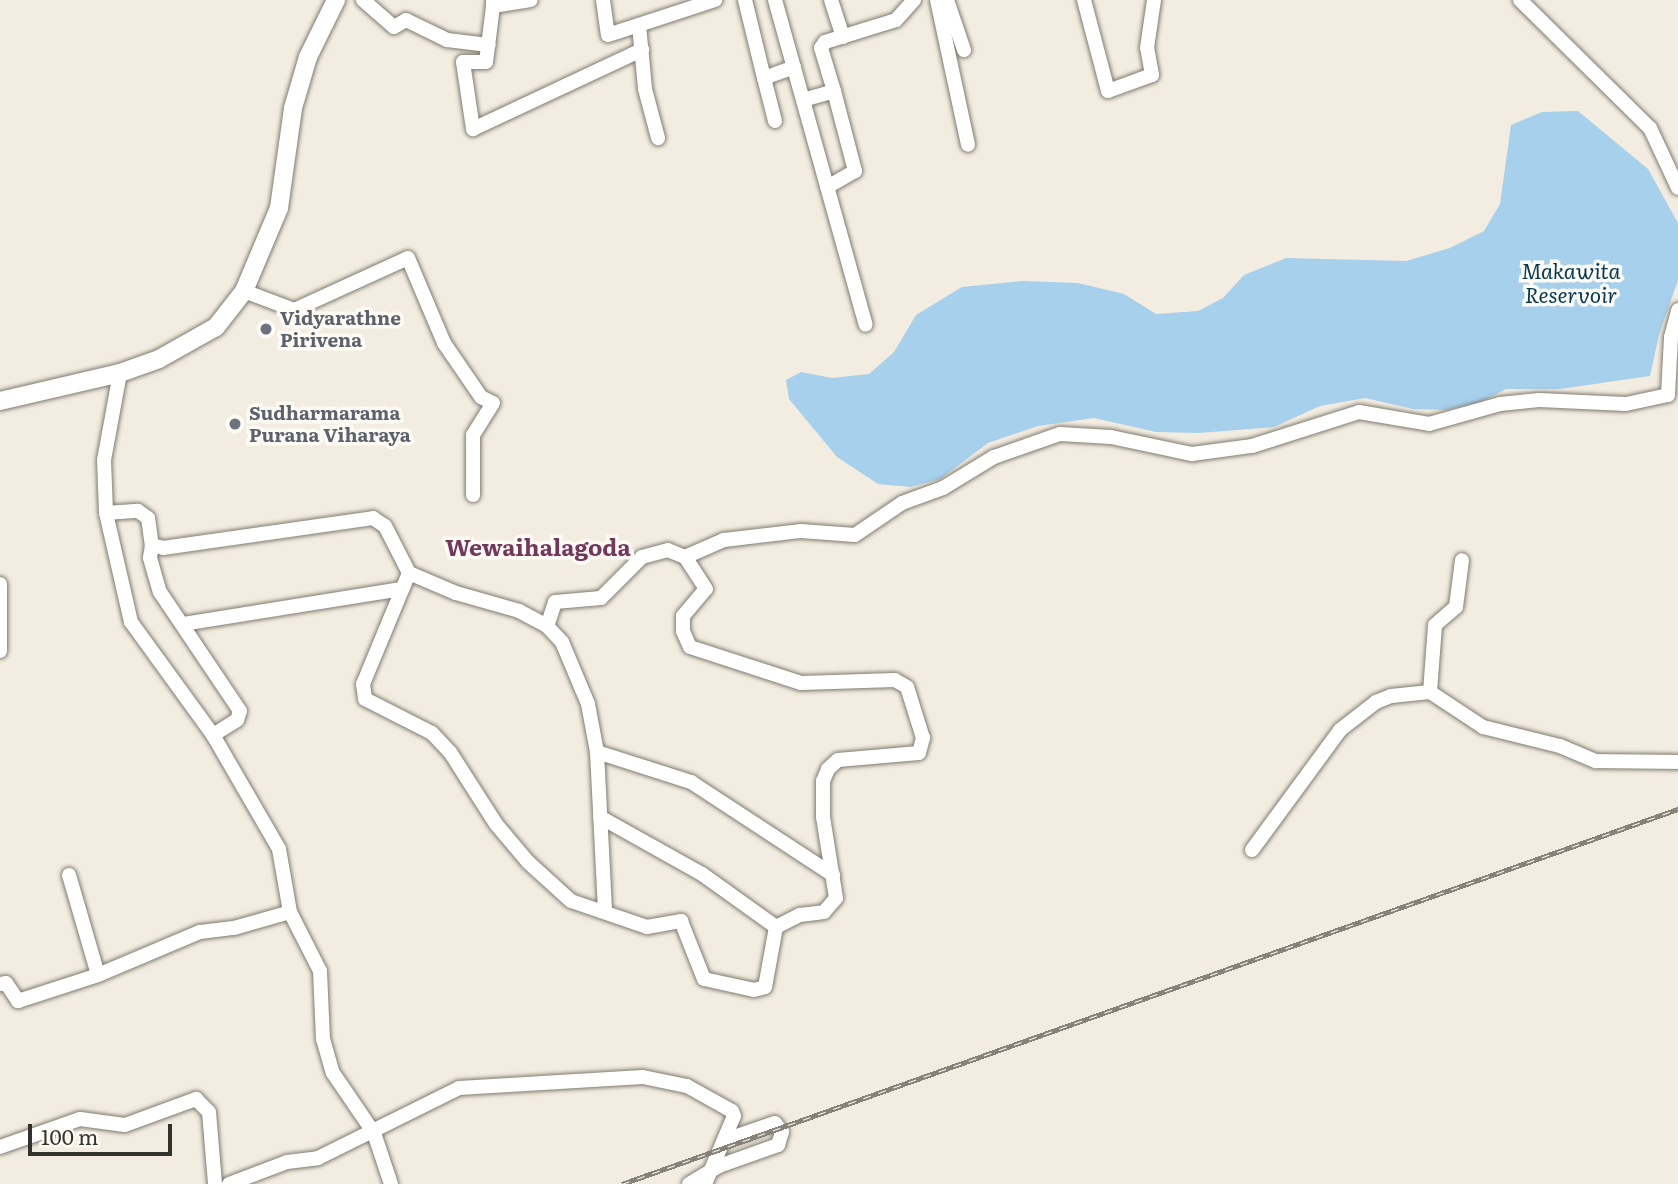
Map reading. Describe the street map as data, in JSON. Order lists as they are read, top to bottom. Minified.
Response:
{"districts":["Wewaihalagoda"],"water":["Makawita Reservoir"],"places":["Vidyarathne Pirivena","Sudharmarama Purana Viharaya"],"scale_bar":"100 m"}
